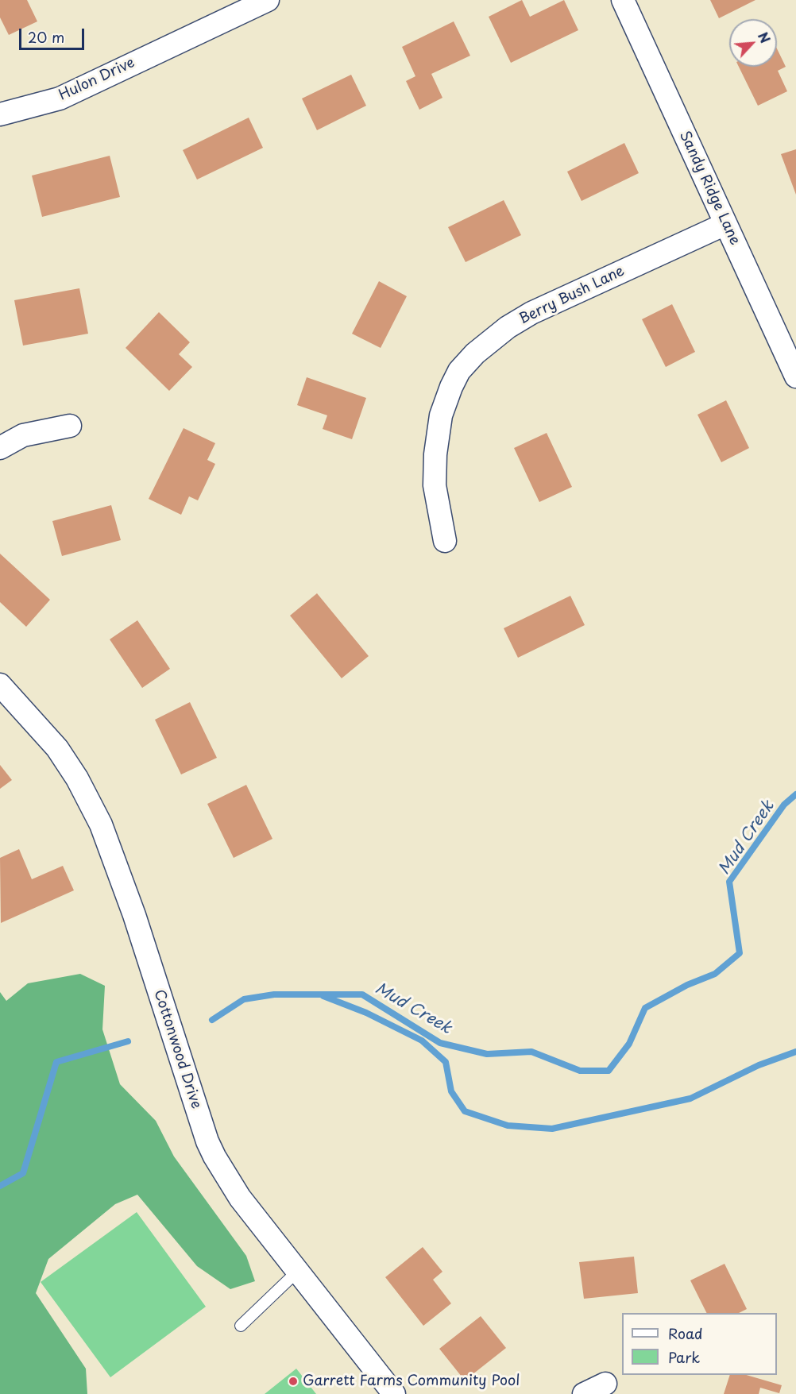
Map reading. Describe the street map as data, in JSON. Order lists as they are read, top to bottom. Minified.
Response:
{"streets":{"street":["Hulon Drive","Sandy Ridge Lane","Berry Bush Lane","Cottonwood Drive"]},"crossings":[["Sandy Ridge Lane","Berry Bush Lane"]],"water":["Mud Creek"],"places":["Garrett Farms Community Pool"],"legend":["Road","Park"],"scale_bar":"20 m","north":"top right"}
